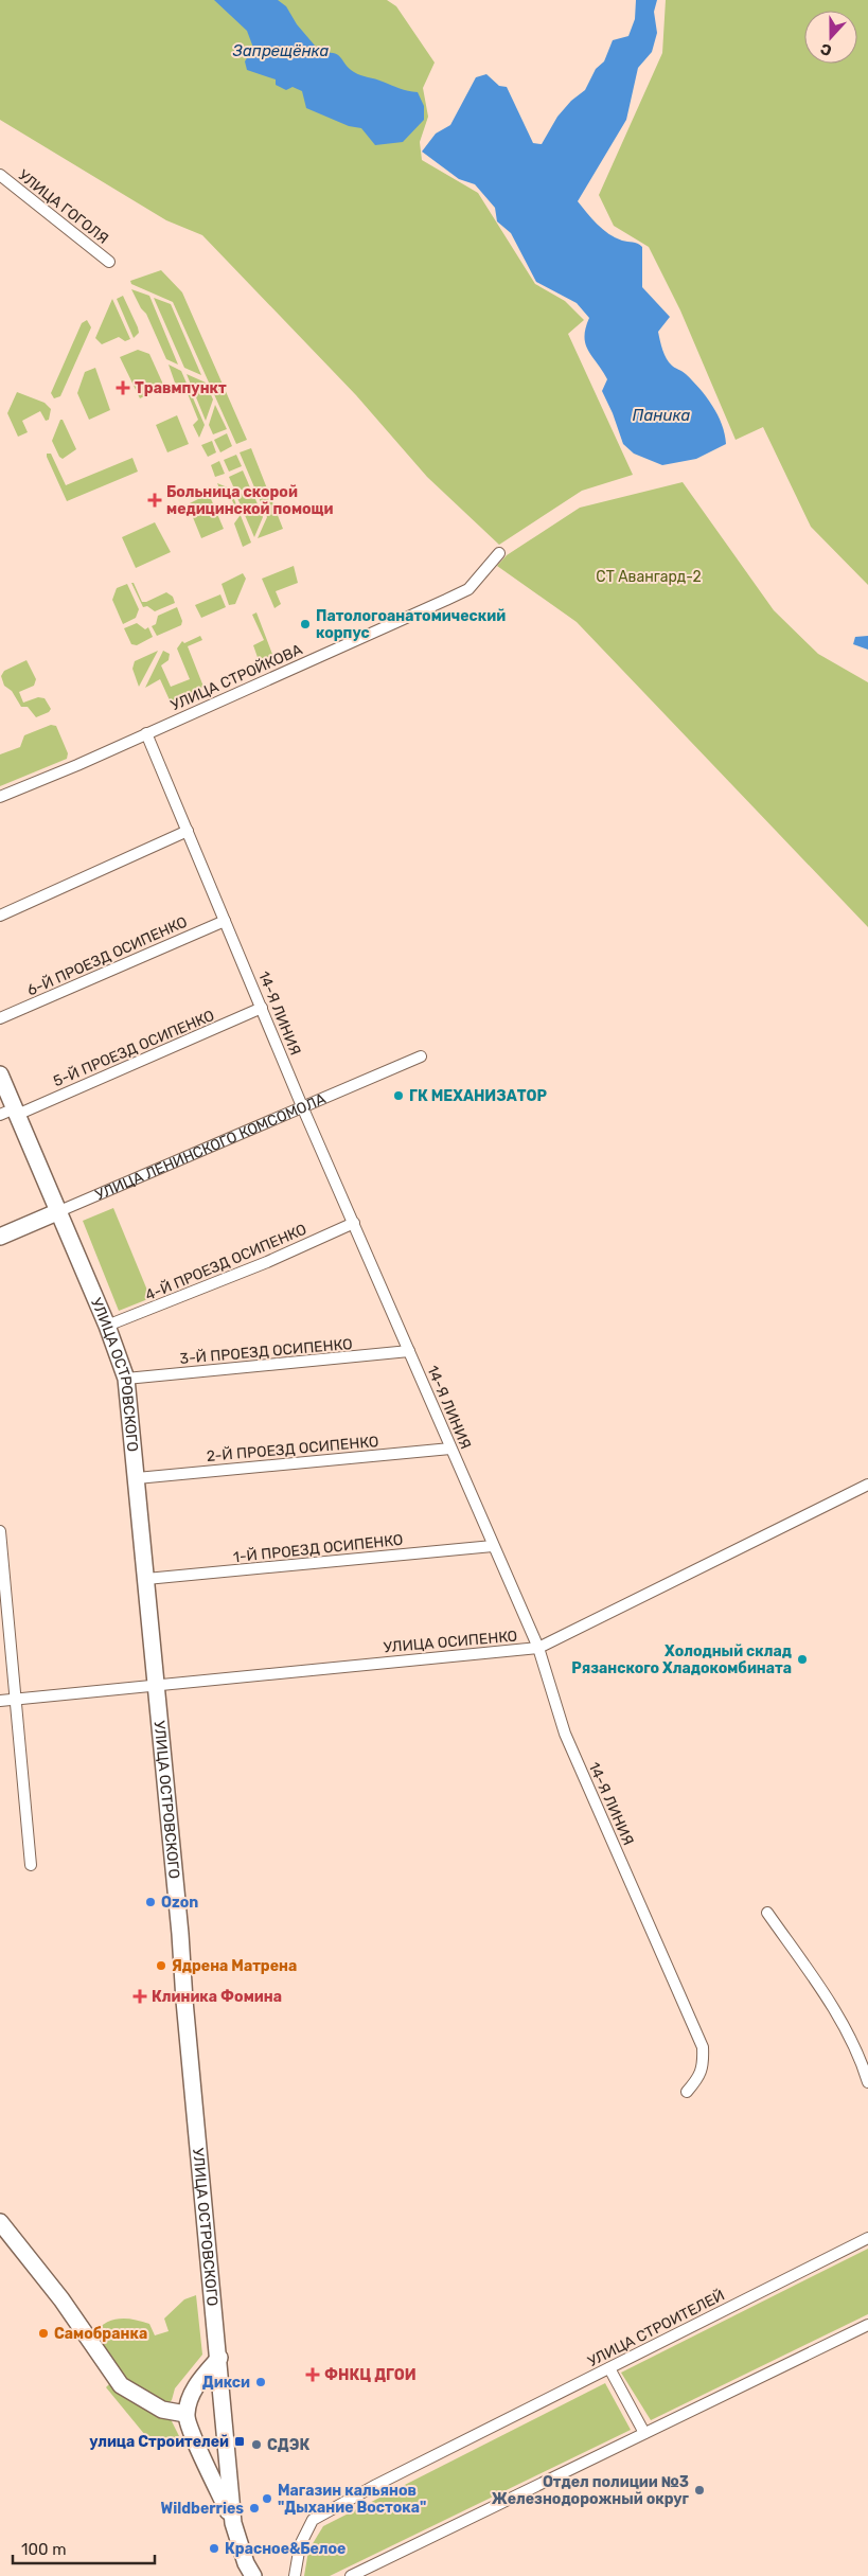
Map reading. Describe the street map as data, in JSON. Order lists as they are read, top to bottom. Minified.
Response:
{"streets":{"street":["УЛИЦА ГОГОЛЯ","УЛИЦА СТРОЙКОВА","6-Й ПРОЕЗД ОСИПЕНКО","14-Я ЛИНИЯ","5-Й ПРОЕЗД ОСИПЕНКО","УЛИЦА ЛЕНИНСКОГО КОМСОМОЛА","4-Й ПРОЕЗД ОСИПЕНКО","3-Й ПРОЕЗД ОСИПЕНКО","УЛИЦА ОСТРОВСКОГО","2-Й ПРОЕЗД ОСИПЕНКО","1-Й ПРОЕЗД ОСИПЕНКО","УЛИЦА ОСИПЕНКО","УЛИЦА СТРОИТЕЛЕЙ"]},"crossings":[["УЛИЦА СТРОЙКОВА","14-Я ЛИНИЯ"],["6-Й ПРОЕЗД ОСИПЕНКО","14-Я ЛИНИЯ"],["14-Я ЛИНИЯ","5-Й ПРОЕЗД ОСИПЕНКО"],["14-Я ЛИНИЯ","УЛИЦА ЛЕНИНСКОГО КОМСОМОЛА"],["14-Я ЛИНИЯ","4-Й ПРОЕЗД ОСИПЕНКО"],["14-Я ЛИНИЯ","3-Й ПРОЕЗД ОСИПЕНКО"],["14-Я ЛИНИЯ","2-Й ПРОЕЗД ОСИПЕНКО"],["14-Я ЛИНИЯ","1-Й ПРОЕЗД ОСИПЕНКО"],["14-Я ЛИНИЯ","УЛИЦА ОСИПЕНКО"],["5-Й ПРОЕЗД ОСИПЕНКО","УЛИЦА ОСТРОВСКОГО"],["УЛИЦА ЛЕНИНСКОГО КОМСОМОЛА","УЛИЦА ОСТРОВСКОГО"],["4-Й ПРОЕЗД ОСИПЕНКО","УЛИЦА ОСТРОВСКОГО"],["3-Й ПРОЕЗД ОСИПЕНКО","УЛИЦА ОСТРОВСКОГО"],["УЛИЦА ОСТРОВСКОГО","2-Й ПРОЕЗД ОСИПЕНКО"],["УЛИЦА ОСТРОВСКОГО","1-Й ПРОЕЗД ОСИПЕНКО"],["УЛИЦА ОСТРОВСКОГО","УЛИЦА ОСИПЕНКО"]],"water":["Запрещёнка","Паника"],"parks":["СТ Авангард-2"],"places":{"health":["Травмпункт","Больница скорой медицинской помощи","Клиника Фомина","ФНКЦ ДГОИ"],"other":["Патологоанатомический корпус","ГК МЕХАНИЗАТОР","Холодный склад Рязанского Хладокомбината","Ozon","Ядрена Матрена","Самобранка","Дикси","СДЭК","Отдел полиции №3 Железнодорожный округ","Магазин кальянов \"Дыхание Востока\"","Wildberries","Красное&Белое"],"transit":["улица Строителей"]},"scale_bar":"100 m","north":"bottom"}
